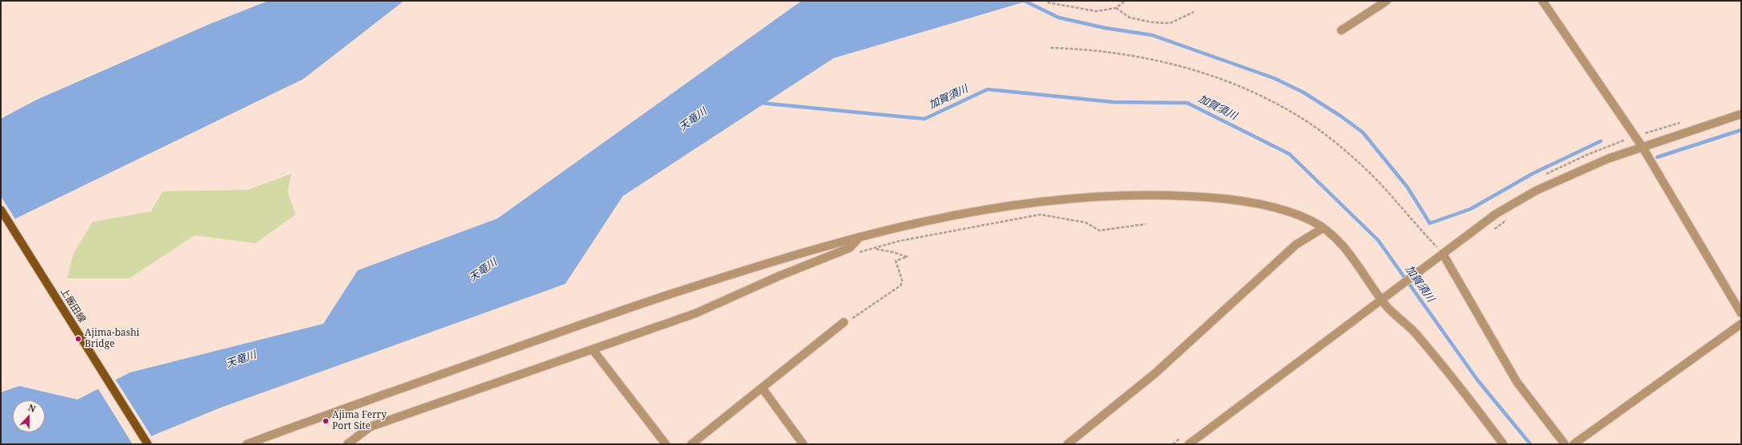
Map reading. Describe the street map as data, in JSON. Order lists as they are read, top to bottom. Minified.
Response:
{"streets":{"main road":["上飯田線"]},"water":["加賀須川","天竜川"],"places":["Ajima-bashi Bridge","Ajima Ferry Port Site"],"north":"top"}
